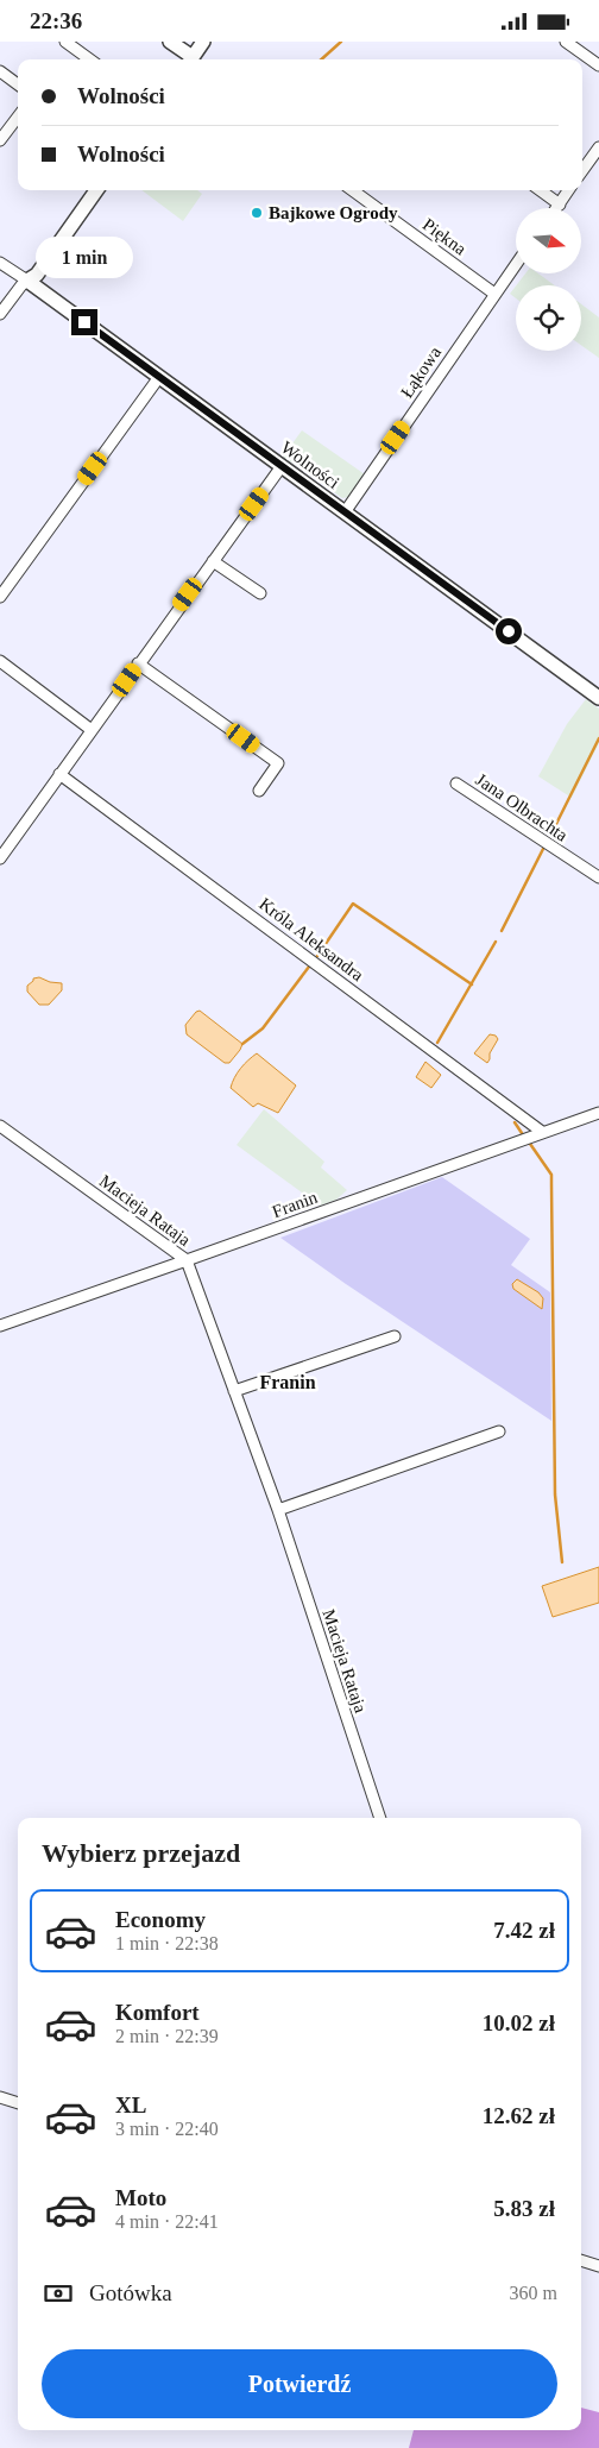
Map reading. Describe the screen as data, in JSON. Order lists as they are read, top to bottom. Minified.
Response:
{"streets":{"street":["Piękna","Łąkowa","Wolności","Jana Olbrachta","Króla Aleksandra","Franin","Macieja Rataja"]},"crossings":[["Piękna","Łąkowa"],["Łąkowa","Wolności"],["Króla Aleksandra","Franin"],["Franin","Macieja Rataja"]],"districts":["Franin"],"places":["Bajkowe Ogrody"],"north":"right","page":{"status":"22:36","banner":["Wolności","Wolności"],"bubble":"1 min","heading":"Wybierz przejazd","list":[{"name":"Economy","note":"1 min · 22:38","value":"7.42 zł"},{"name":"Komfort","note":"2 min · 22:39","value":"10.02 zł"},{"name":"XL","note":"3 min · 22:40","value":"12.62 zł"},{"name":"Moto","note":"4 min · 22:41","value":"5.83 zł"}],"pay":["Gotówka","360 m"],"buttons":"Potwierdź"}}
